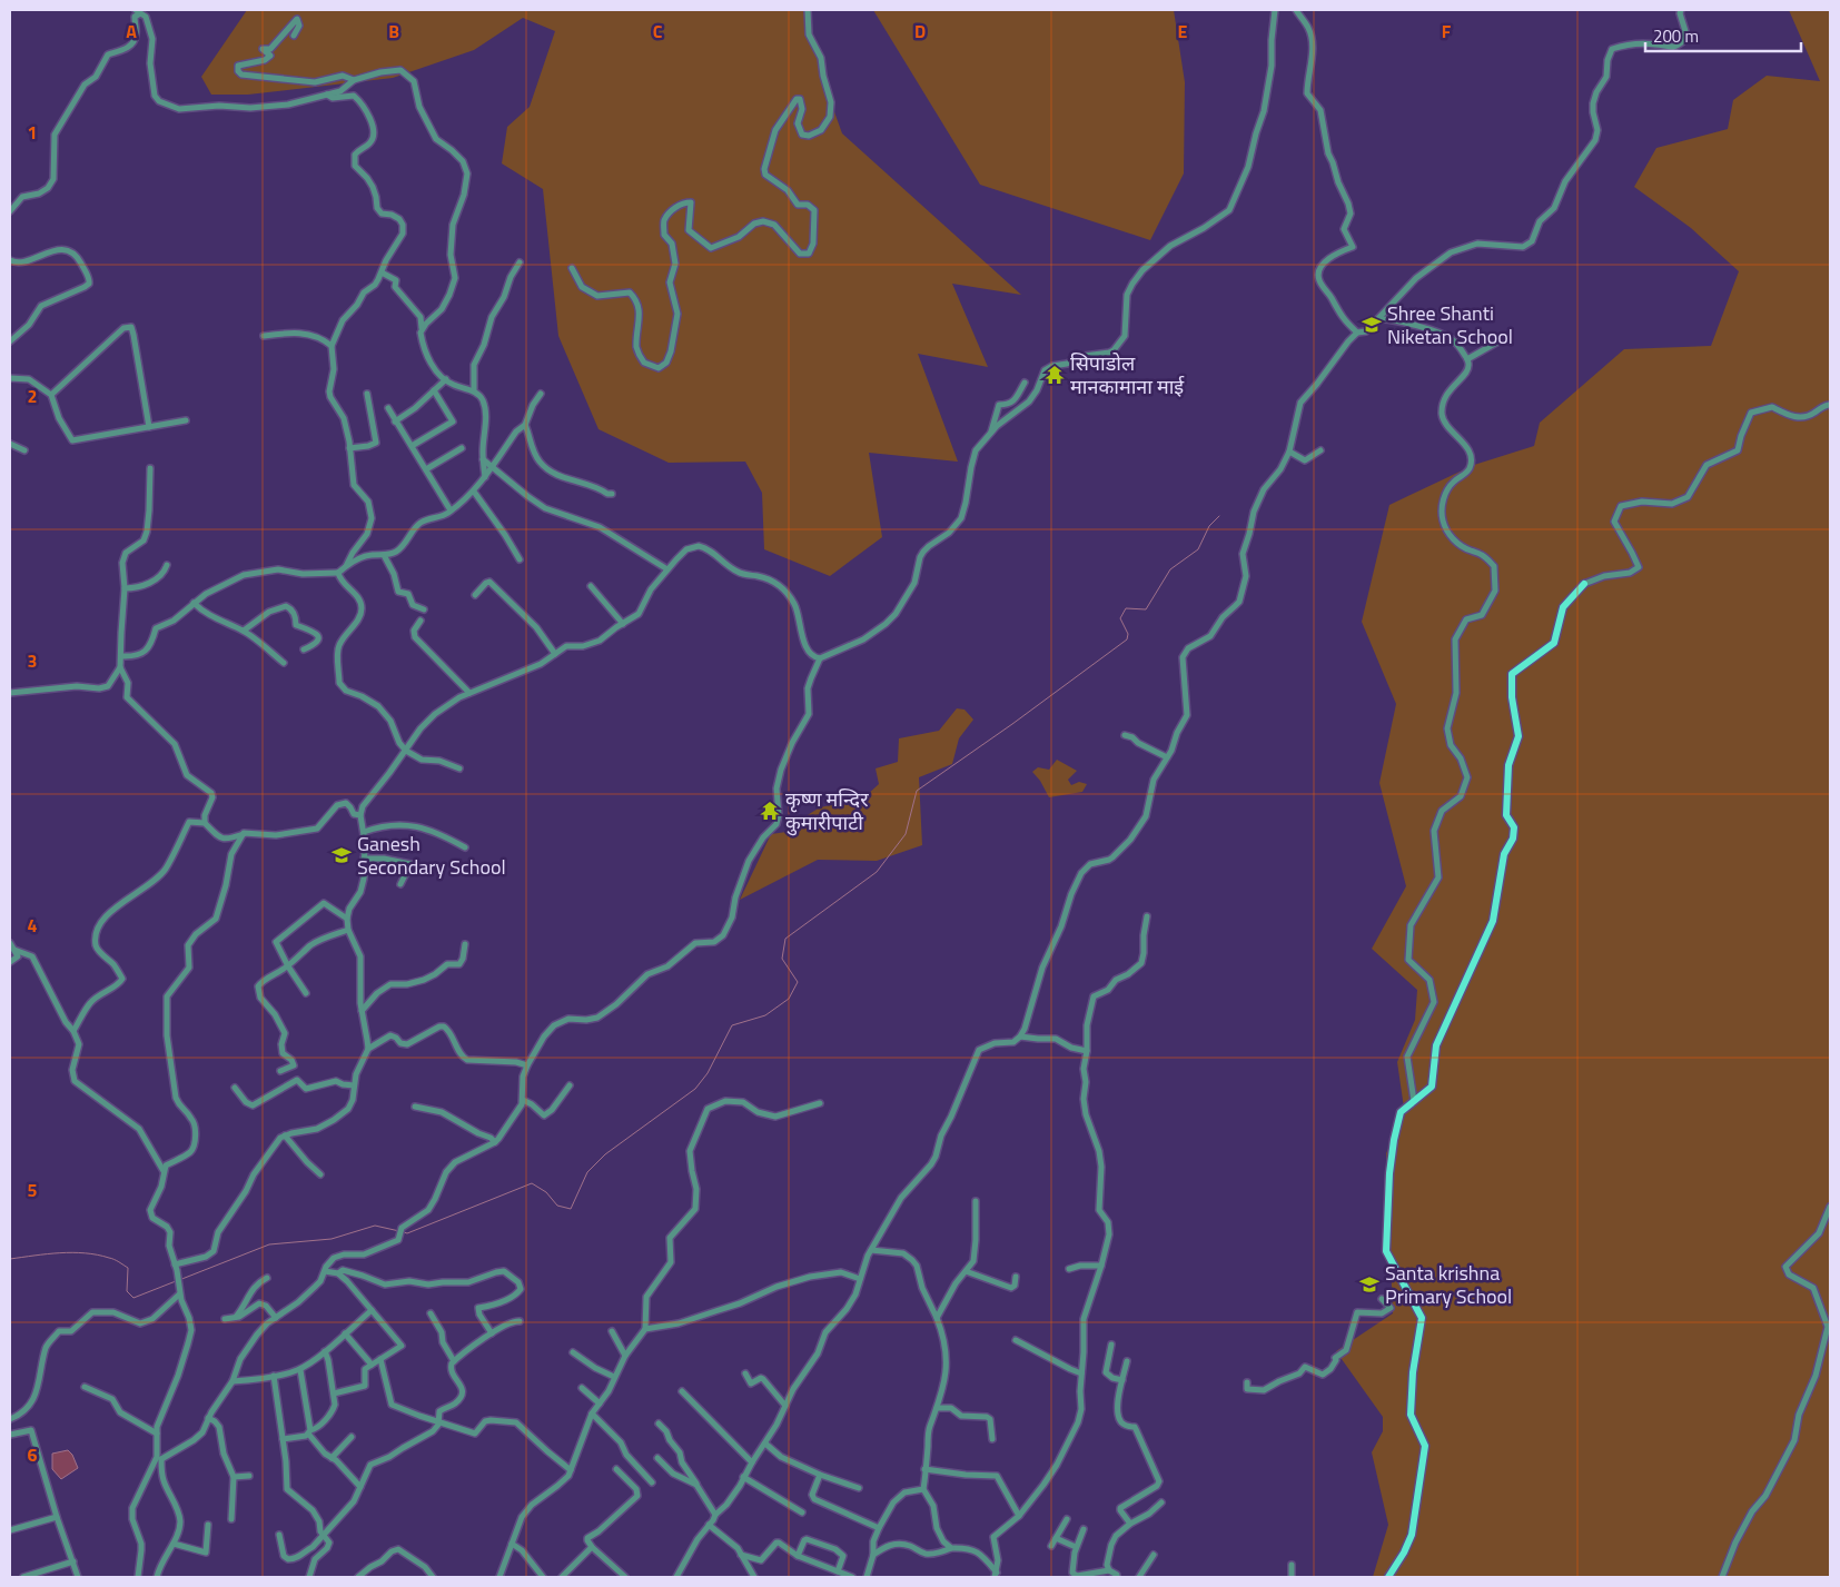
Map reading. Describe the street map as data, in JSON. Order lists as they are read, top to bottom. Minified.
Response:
{"places":{"school or university":["Shree Shanti Niketan School","Ganesh Secondary School","Santa krishna Primary School"],"temple":["सिपाडोल मानकामाना माई","कृष्ण मन्दिर कुमारीपाटी"]},"scale_bar":"200 m","grid":{"columns":["A","B","C","D","E","F"],"rows":["1","2","3","4","5","6"]}}
